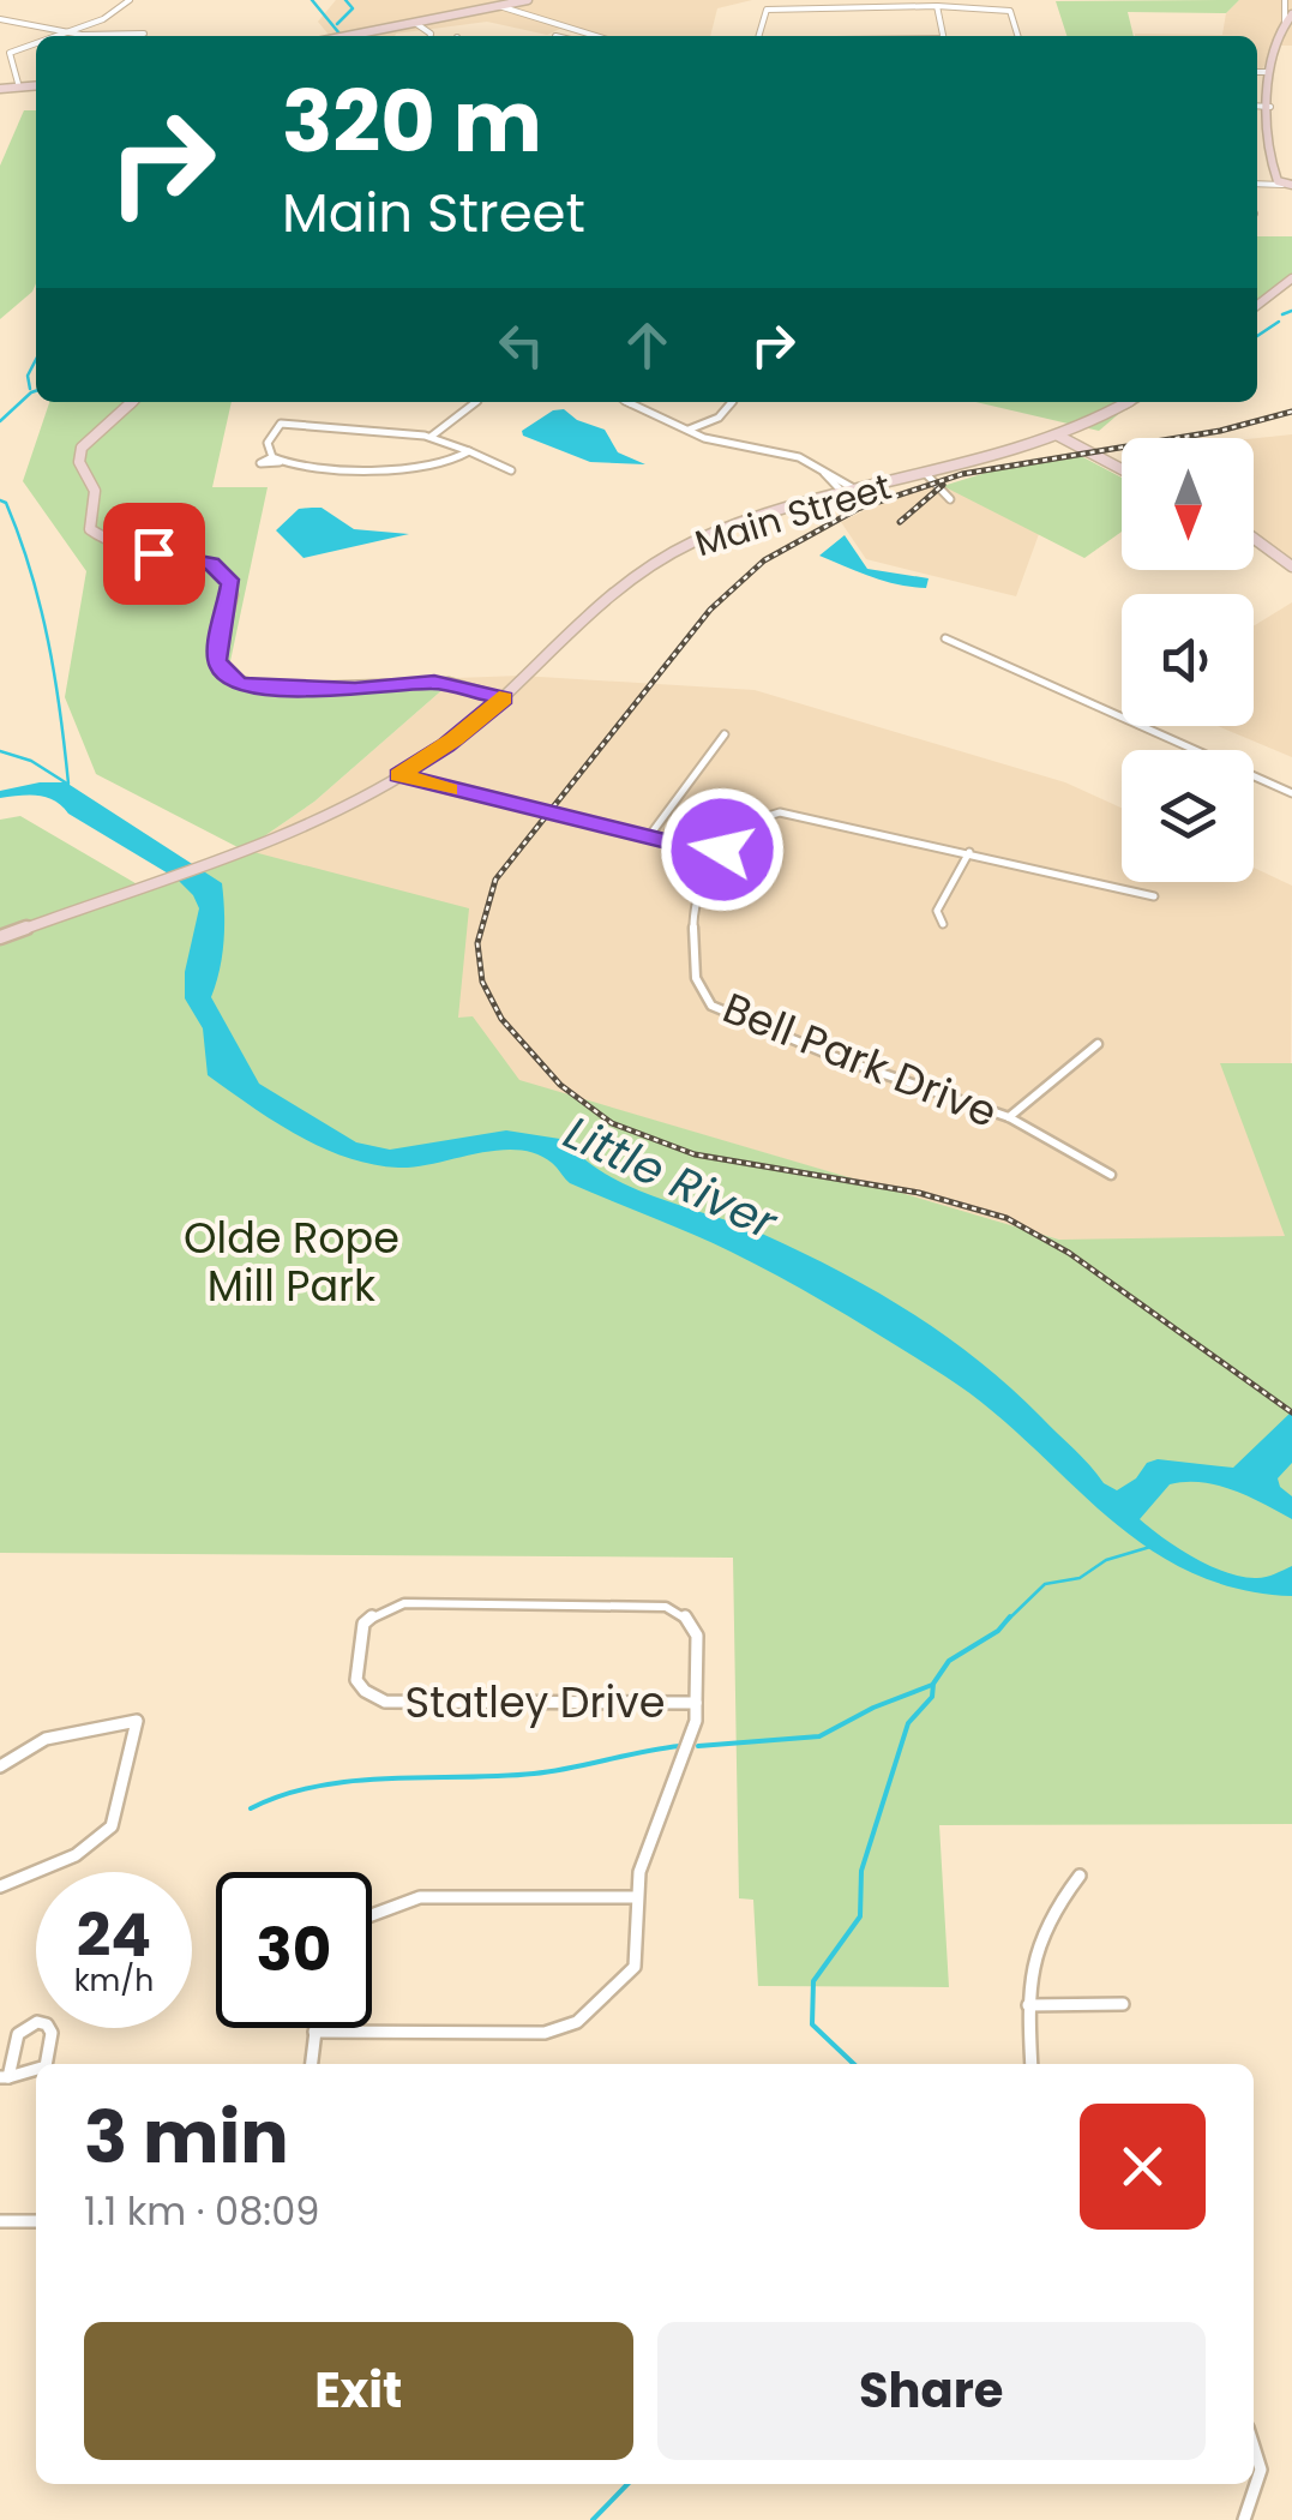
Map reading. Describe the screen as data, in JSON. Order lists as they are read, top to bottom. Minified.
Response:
{"streets":{"main road":["Main Street"],"street":["Bell Park Drive","Statley Drive"]},"water":["Little River"],"parks":["Olde Rope Mill Park"],"north":"bottom","page":{"turn":["320 m","Main Street"],"speed":"24 km/h","limit":"30","heading":["3 min","1.1 km · 08:09"],"buttons":["Exit","Share"]}}
